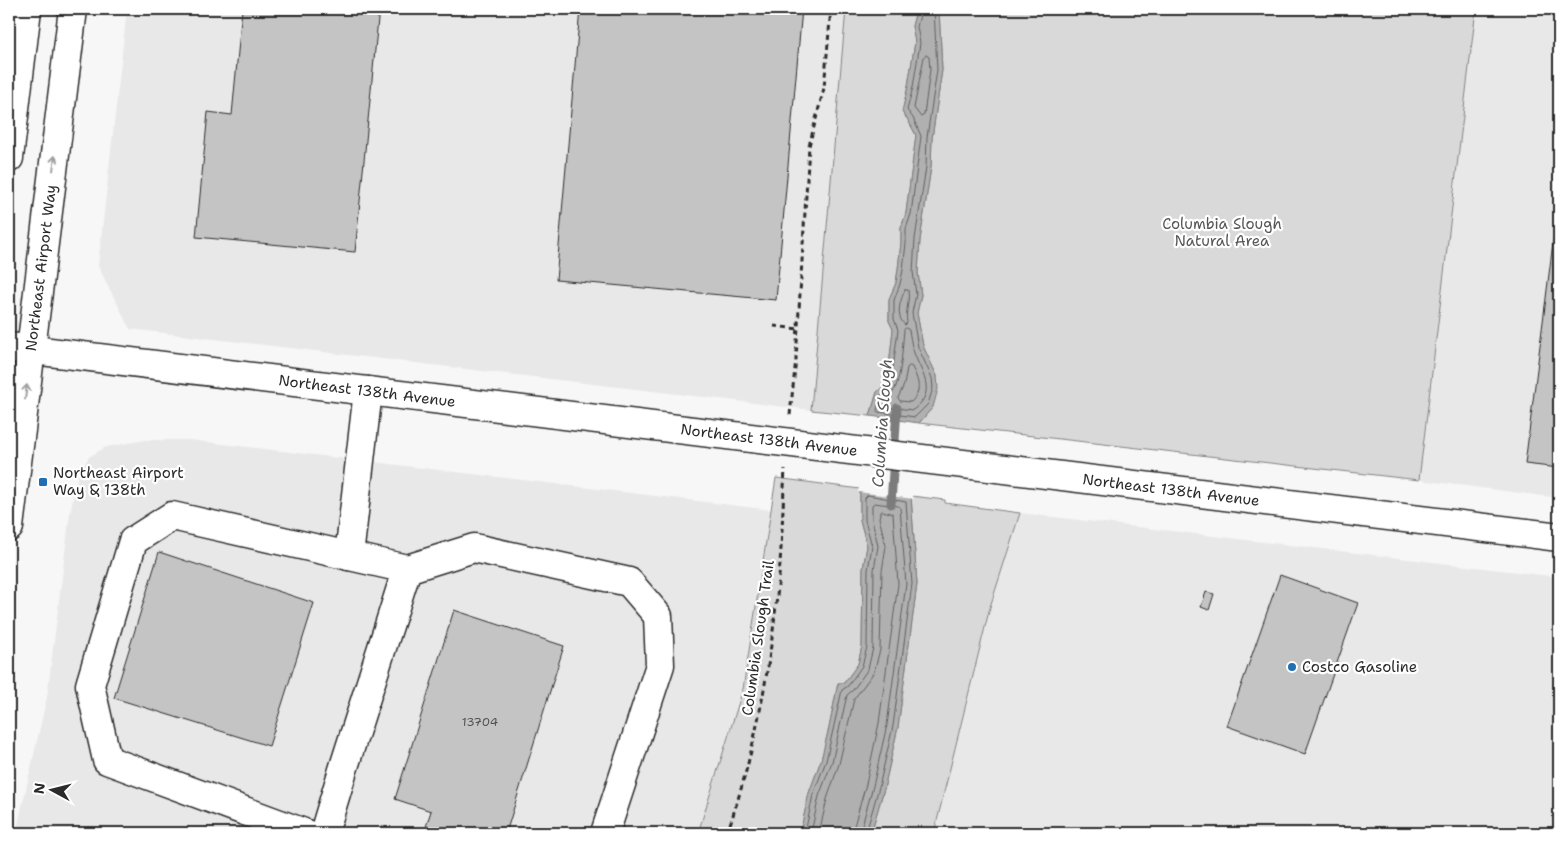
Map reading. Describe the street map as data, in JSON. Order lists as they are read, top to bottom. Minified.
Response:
{"streets":{"street":["Northeast Airport Way","Northeast 138th Avenue"],"path":["Columbia Slough Trail"]},"crossings":[["Northeast Airport Way","Northeast 138th Avenue"],["Northeast 138th Avenue","Columbia Slough Trail"]],"one_way":["Northeast Airport Way"],"water":["Columbia Slough"],"parks":["Columbia Slough Natural Area"],"places":{"transit":["Northeast Airport Way & 138th"],"other":["Costco Gasoline"]},"house_numbers":["13704"],"north":"left"}
